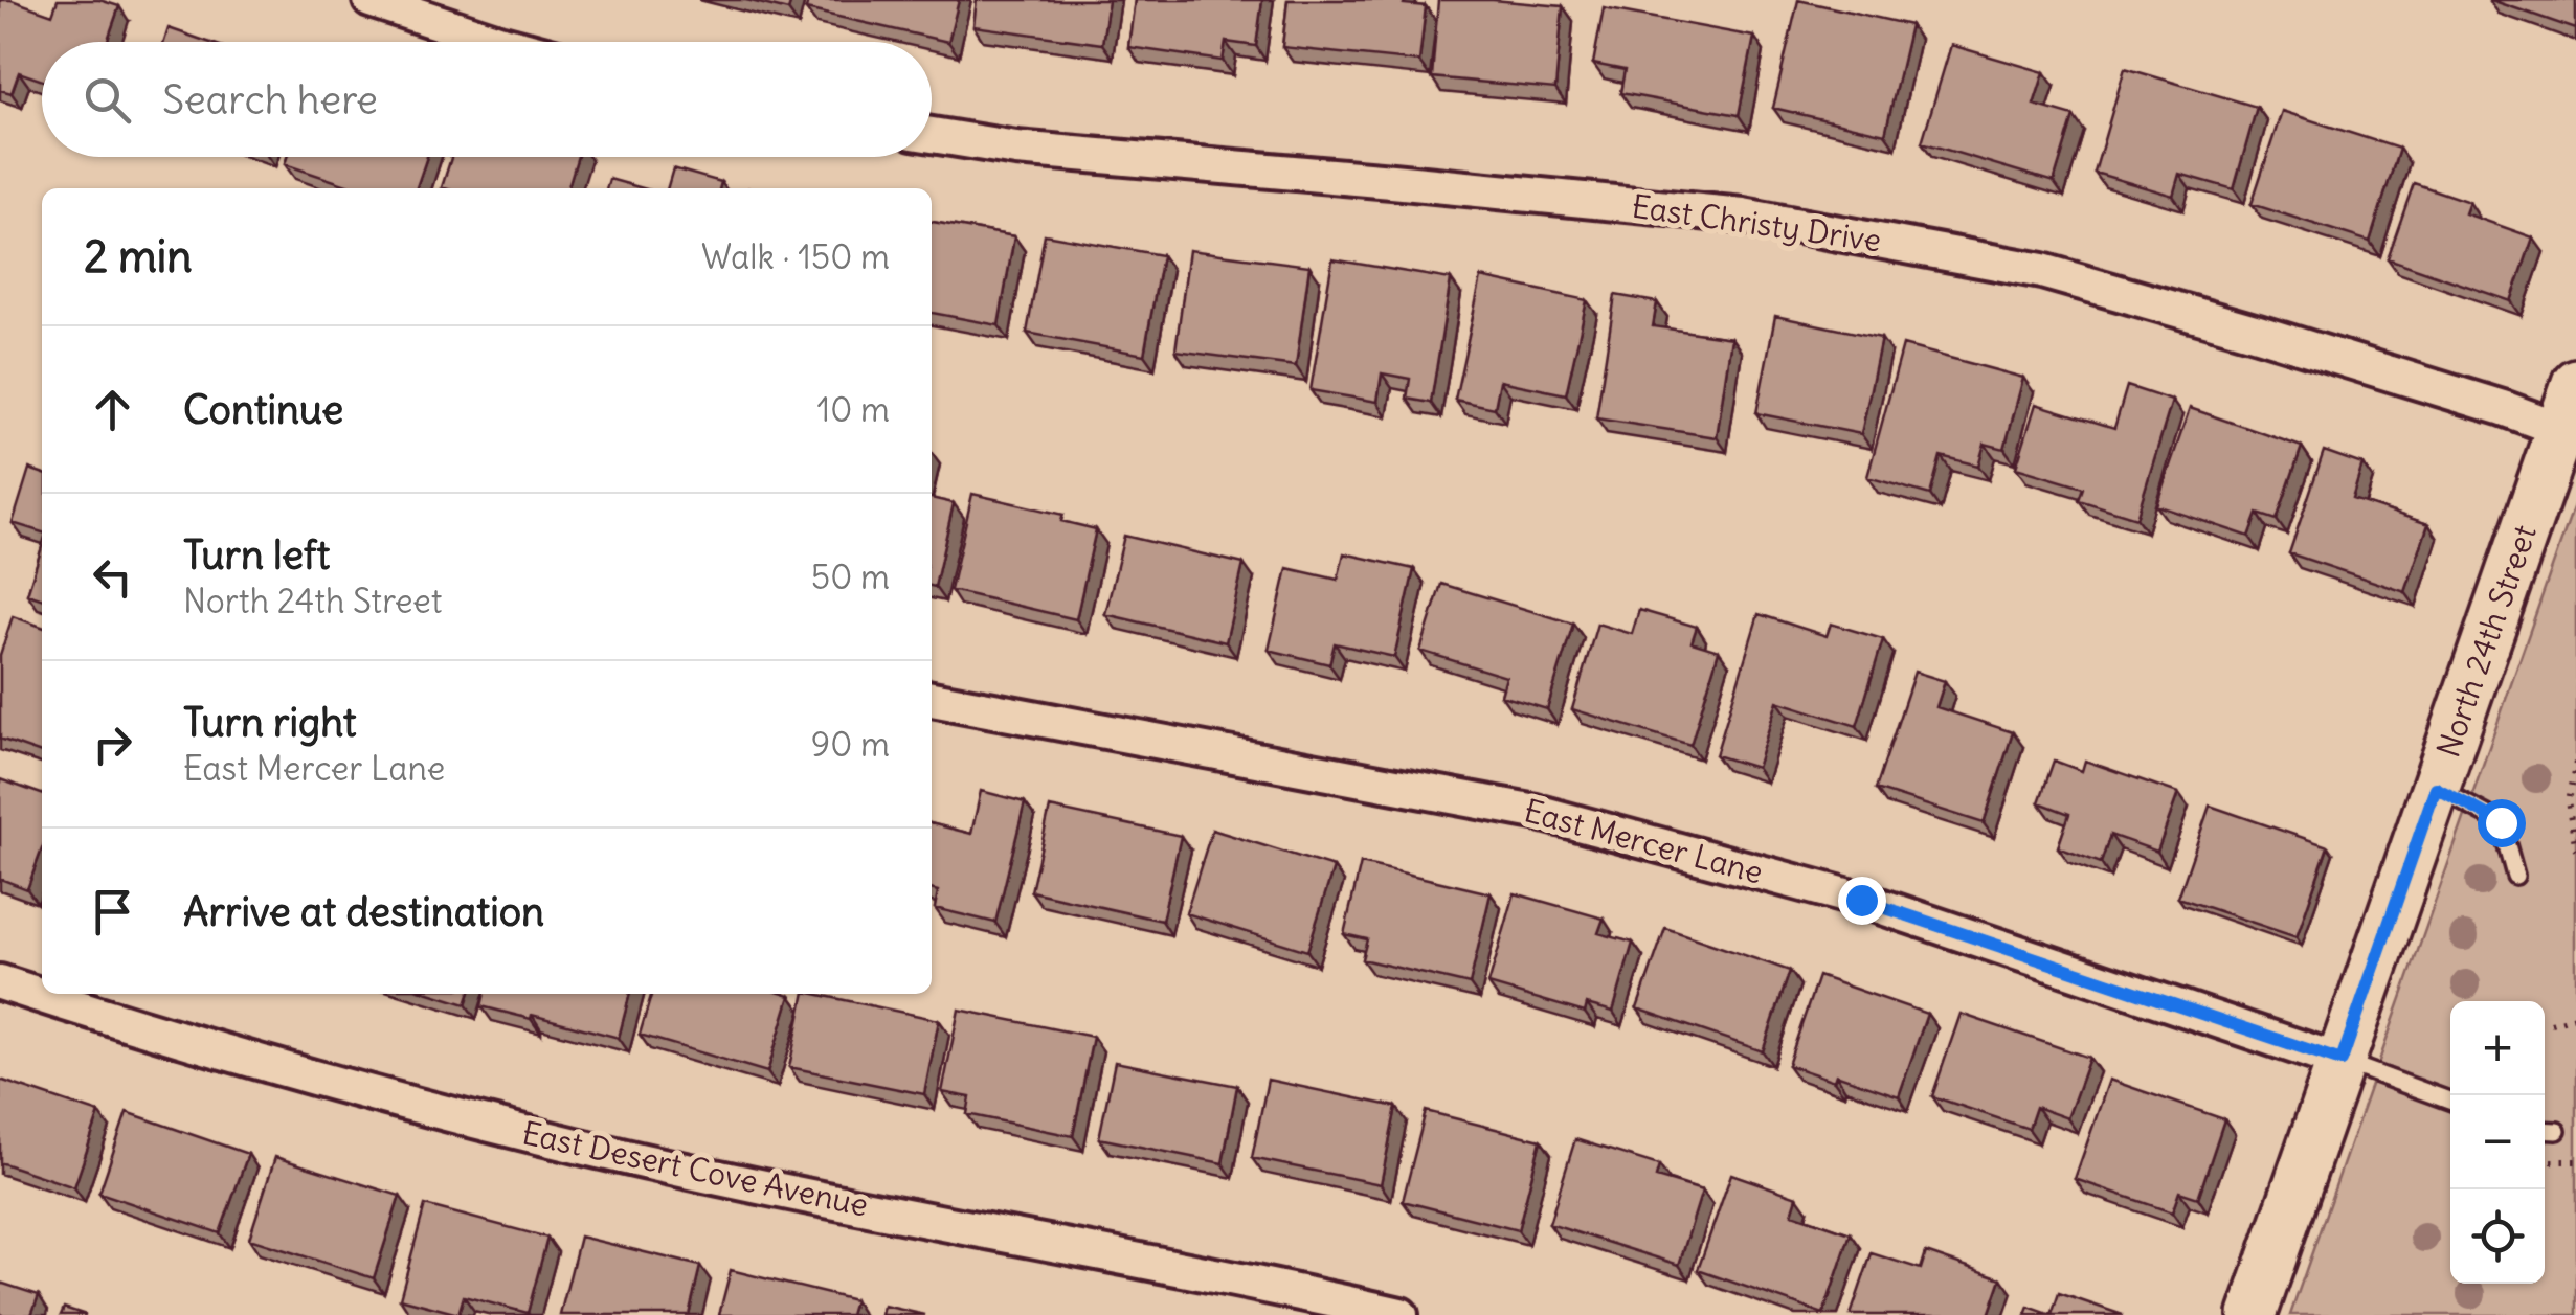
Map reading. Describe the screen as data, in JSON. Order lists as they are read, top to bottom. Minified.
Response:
{"streets":{"street":["East Christy Drive","North 24th Street","East Mercer Lane","East Desert Cove Avenue"]},"crossings":[["East Christy Drive","North 24th Street"],["North 24th Street","East Mercer Lane"]],"page":{"search":"Search here","heading":["2 min","Walk · 150 m"],"list":[["Continue","10 m"],["Turn left","North 24th Street","50 m"],["Turn right","East Mercer Lane","90 m"],"Arrive at destination"],"map_buttons":["+","−"]}}
